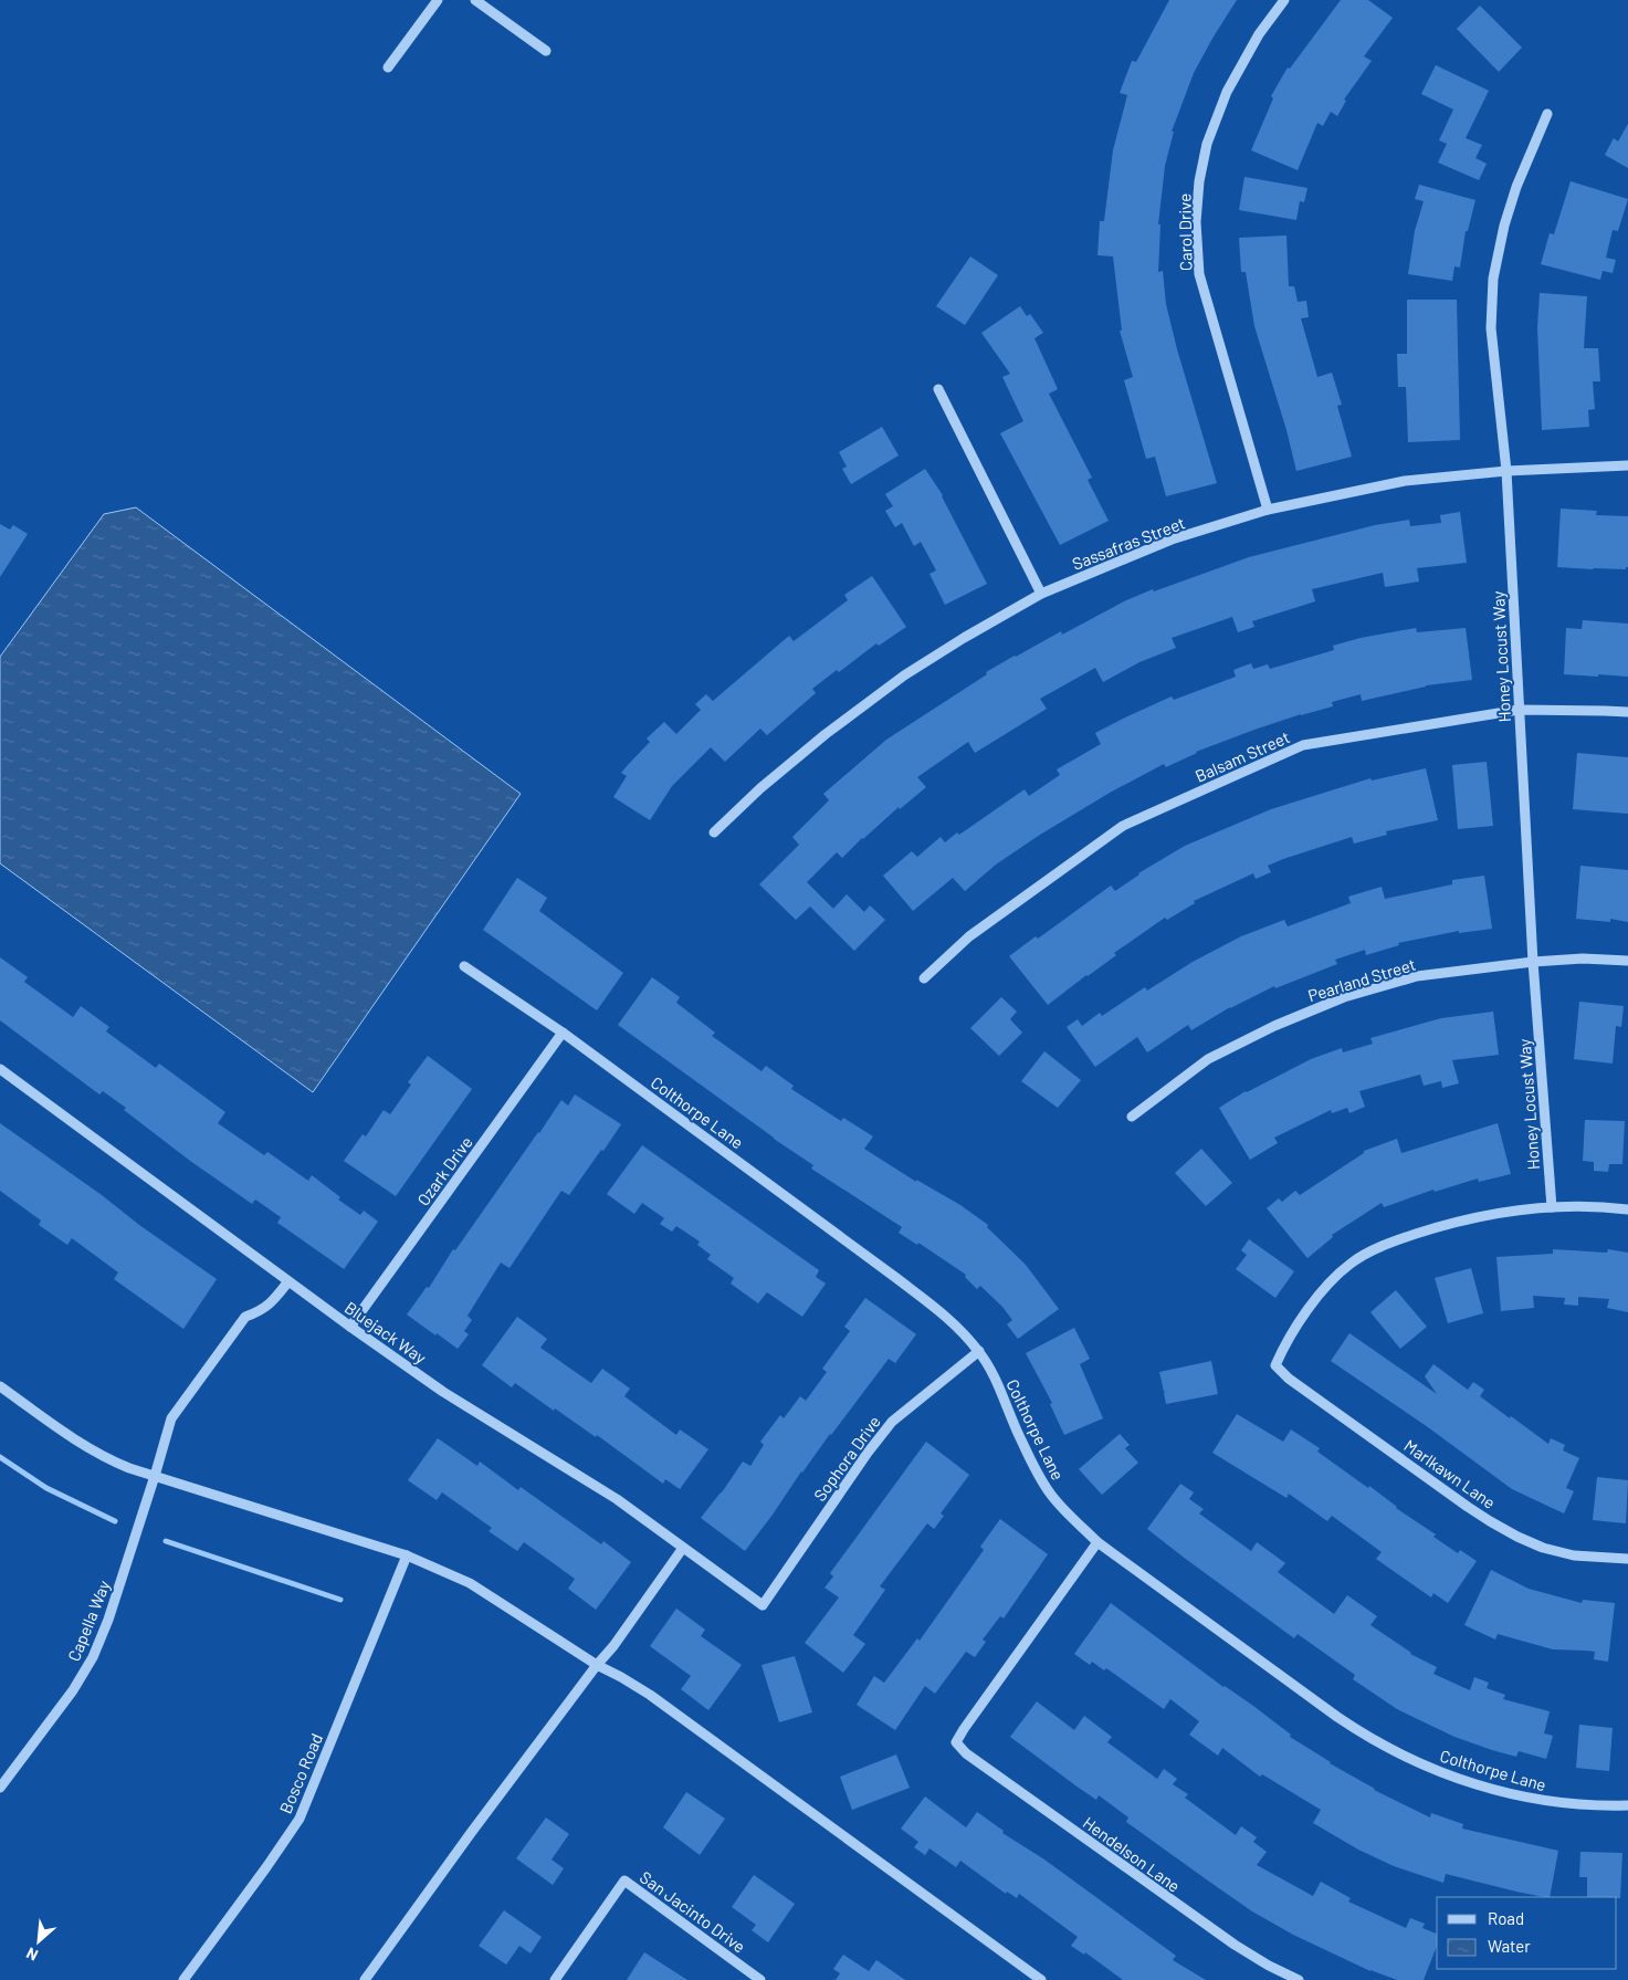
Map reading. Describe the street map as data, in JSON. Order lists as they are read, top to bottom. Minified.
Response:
{"streets":{"street":["Carol Drive","Sassafras Street","Honey Locust Way","Balsam Street","Pearland Street","Colthorpe Lane","Ozark Drive","Bluejack Way","Sophora Drive","Marlkawn Lane","Capella Way","Bosco Road","Hendelson Lane","San Jacinto Drive"]},"crossings":[["Carol Drive","Sassafras Street"],["Sassafras Street","Honey Locust Way"],["Honey Locust Way","Balsam Street"],["Honey Locust Way","Pearland Street"],["Honey Locust Way","Marlkawn Lane"],["Colthorpe Lane","Ozark Drive"],["Colthorpe Lane","Sophora Drive"],["Colthorpe Lane","Hendelson Lane"],["Ozark Drive","Bluejack Way"],["Bluejack Way","Sophora Drive"],["Bluejack Way","Capella Way"]],"legend":["Road","Water"],"north":"bottom left"}
